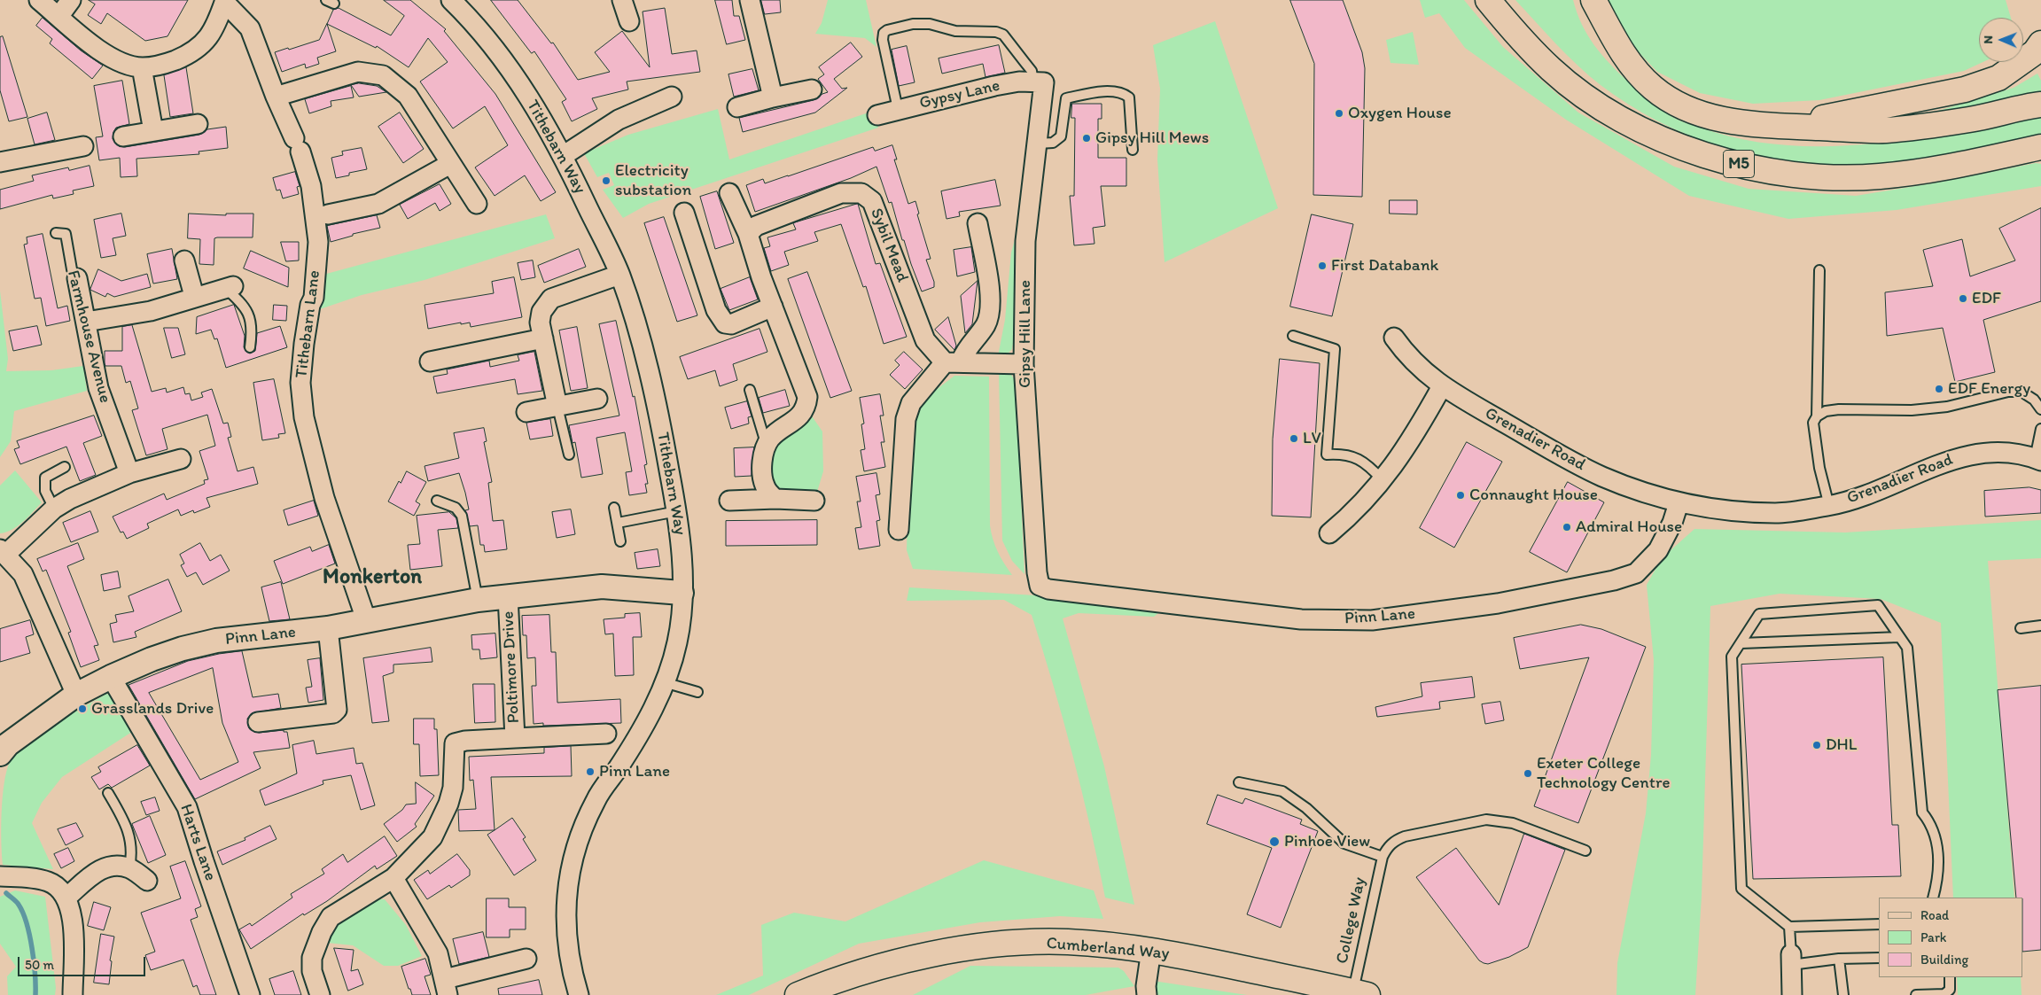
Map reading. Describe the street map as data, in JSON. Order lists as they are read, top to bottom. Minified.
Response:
{"streets":{"main road":["M5","Cumberland Way"],"street":["Gypsy Lane","Tithebarn Way","Sybil Mead","Tithebarn Lane","Gipsy Hill Lane","Farmhouse Avenue","Grenadier Road","Pinn Lane","Poltimore Drive","Harts Lane"],"lane":["College Way"]},"crossings":[["Gypsy Lane","Gipsy Hill Lane"],["Tithebarn Way","Pinn Lane"],["Tithebarn Lane","Pinn Lane"],["Gipsy Hill Lane","Pinn Lane"],["Grenadier Road","Pinn Lane"],["Pinn Lane","Poltimore Drive"],["Pinn Lane","Harts Lane"],["College Way","Cumberland Way"]],"districts":["Monkerton"],"places":["Oxygen House","Gipsy Hill Mews","Electricity substation","First Databank","EDF","EDF Energy","LV","Connaught House","Admiral House","Grasslands Drive","DHL","Pinn Lane","Exeter College Technology Centre","Pinhoe View"],"legend":["Road","Park","Building"],"scale_bar":"50 m","north":"left"}
